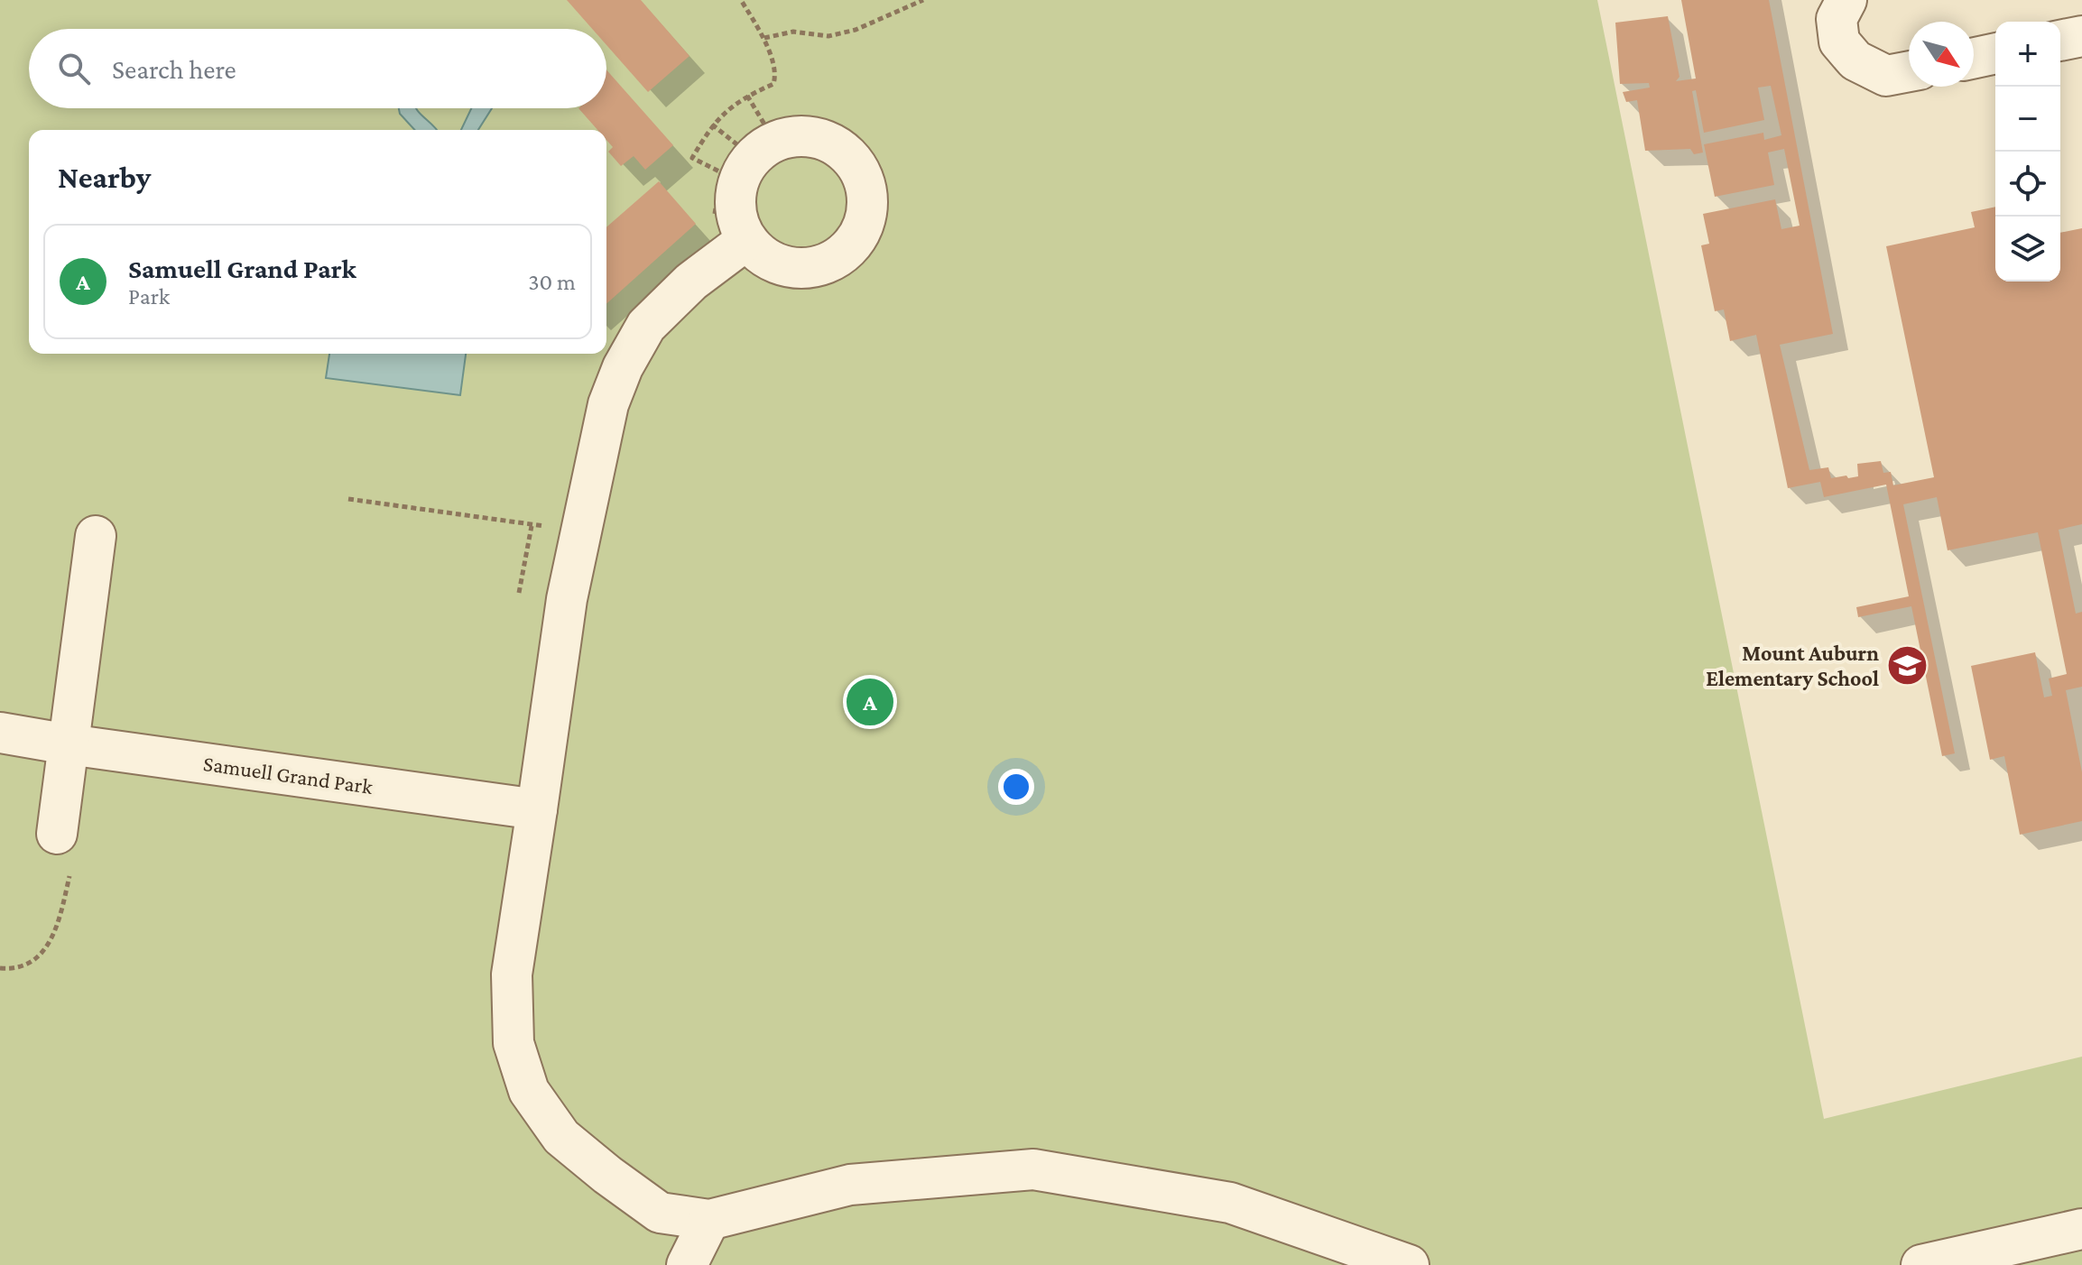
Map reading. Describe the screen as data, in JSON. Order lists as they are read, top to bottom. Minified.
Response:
{"streets":{"street":["Samuell Grand Park"]},"places":{"school or university":["Mount Auburn Elementary School"]},"north":"bottom right","page":{"map_buttons":["+","−"],"search":"Search here","heading":"Nearby","list":[{"mark":"A","name":"Samuell Grand Park","note":"Park","value":"30 m"}],"pins":"A"}}
